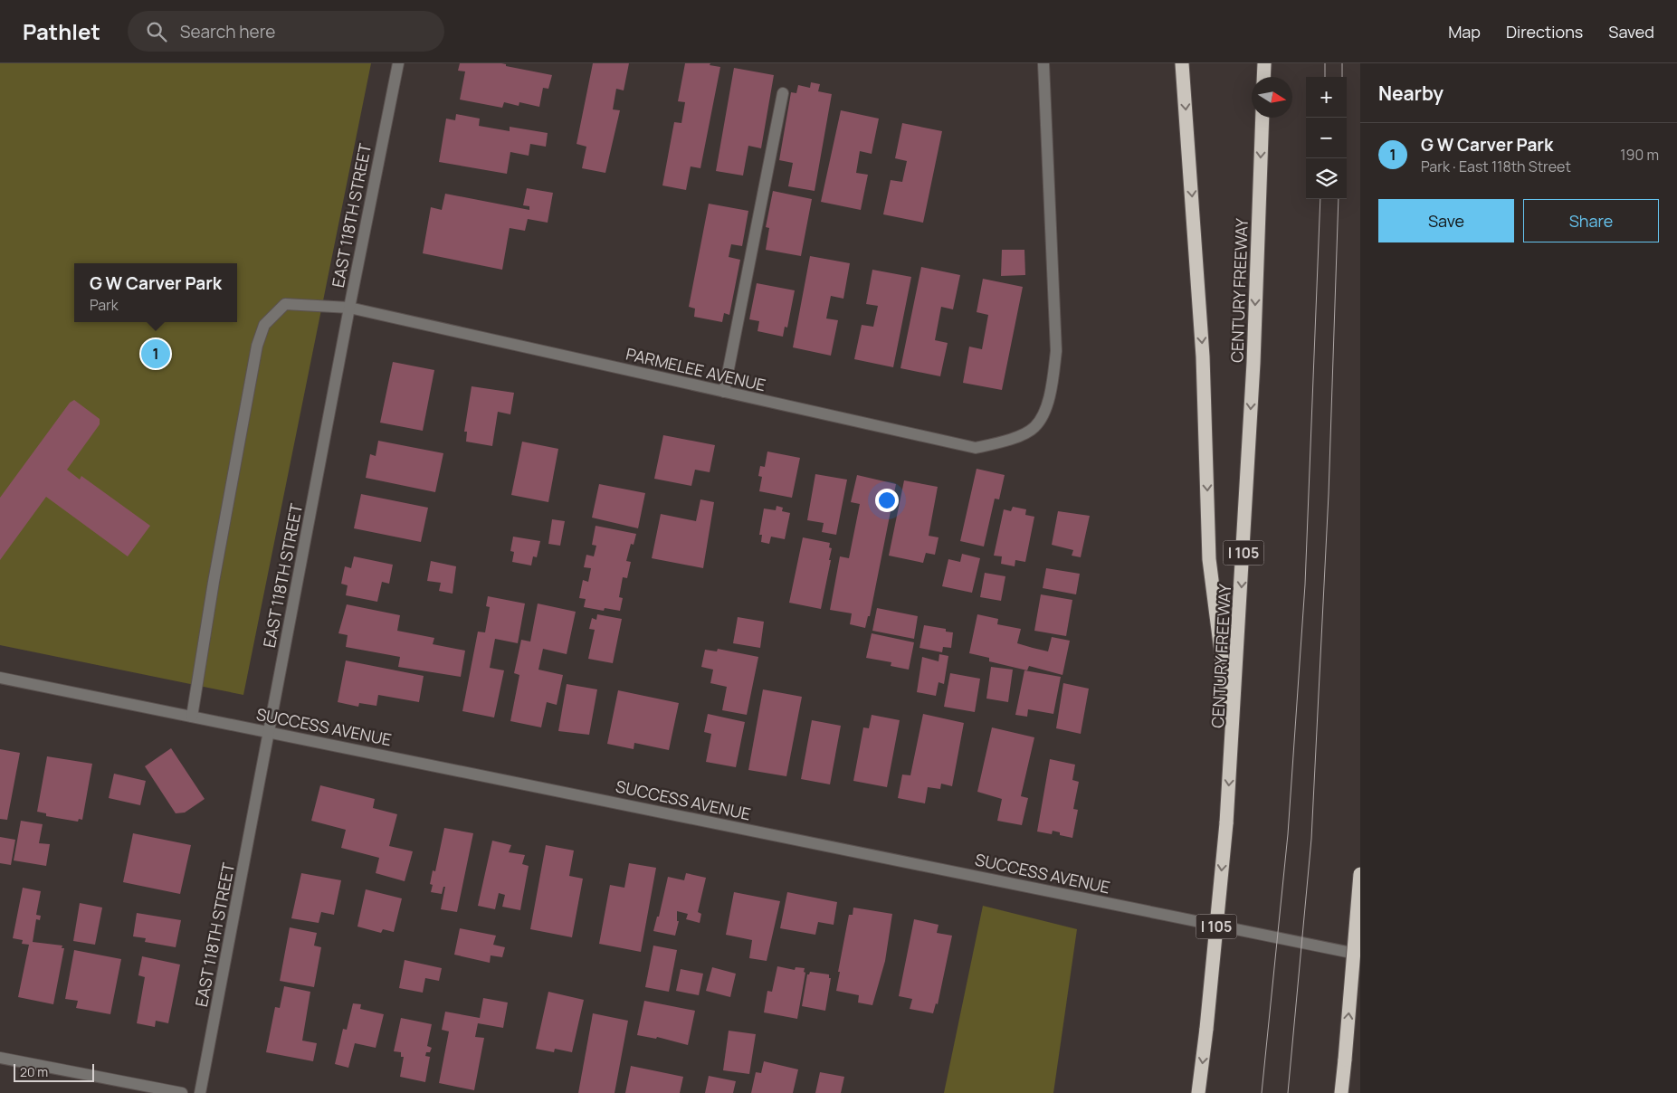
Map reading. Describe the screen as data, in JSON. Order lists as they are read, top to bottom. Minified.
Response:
{"streets":{"highway":["CENTURY FREEWAY","I 105"],"street":["EAST 118TH STREET","PARMELEE AVENUE","SUCCESS AVENUE"]},"crossings":[["EAST 118TH STREET","PARMELEE AVENUE"],["EAST 118TH STREET","SUCCESS AVENUE"],["PARMELEE AVENUE","SUCCESS AVENUE"]],"scale_bar":"20 m","north":"right","page":{"header":"Pathlet","search":"Search here","nav":["Map","Directions","Saved"],"heading":"Nearby","map_buttons":["+","−"],"list":[{"mark":"1","name":"G W Carver Park","note":"Park · East 118th Street","value":"190 m"}],"buttons":["Save","Share"],"popup":["G W Carver Park","Park"],"pins":"1","scale":"20 m"}}
